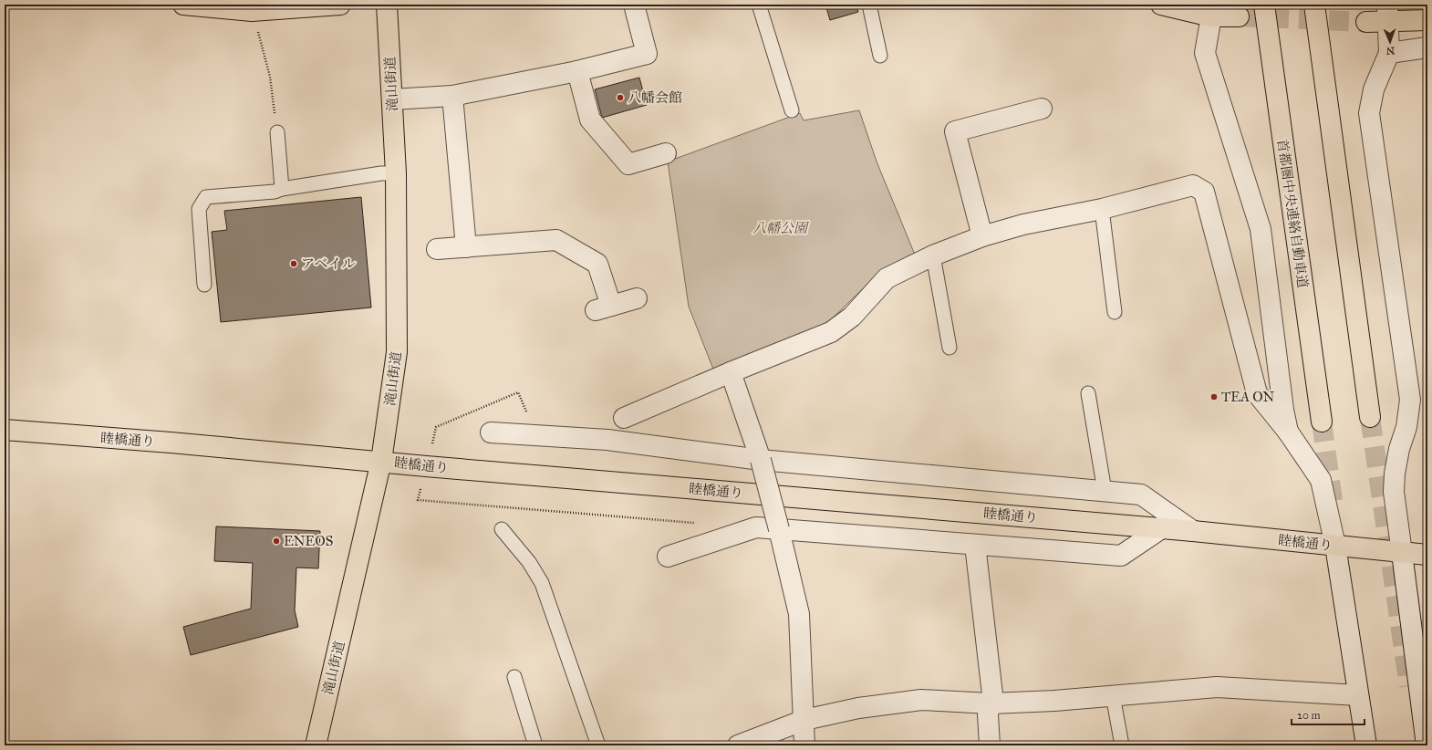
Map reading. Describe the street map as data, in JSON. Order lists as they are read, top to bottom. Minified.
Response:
{"streets":{"main road":["滝山街道","首都圏中央連絡自動車道","睦橋通り"]},"crossings":[["滝山街道","睦橋通り"]],"parks":["八幡公園"],"places":["八幡会館","アベイル","TEA ON","ENEOS"],"scale_bar":"20 m","north":"bottom"}
